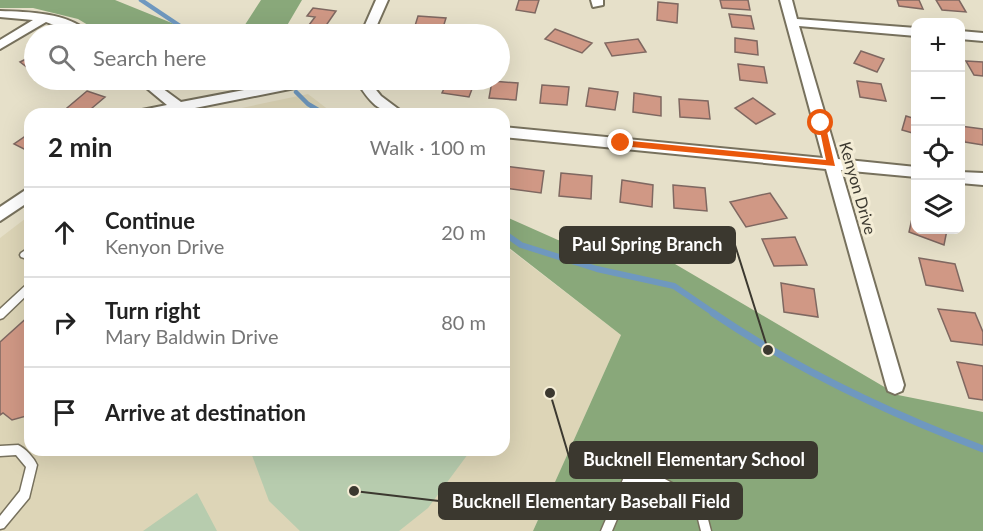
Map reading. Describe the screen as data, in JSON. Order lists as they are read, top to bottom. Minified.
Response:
{"streets":{"street":["Kenyon Drive"]},"places":["Paul Spring Branch","Bucknell Elementary School","Bucknell Elementary Baseball Field"],"page":{"map_buttons":["+","−"],"search":"Search here","heading":["2 min","Walk · 100 m"],"list":[["Continue","Kenyon Drive","20 m"],["Turn right","Mary Baldwin Drive","80 m"],"Arrive at destination"]}}
